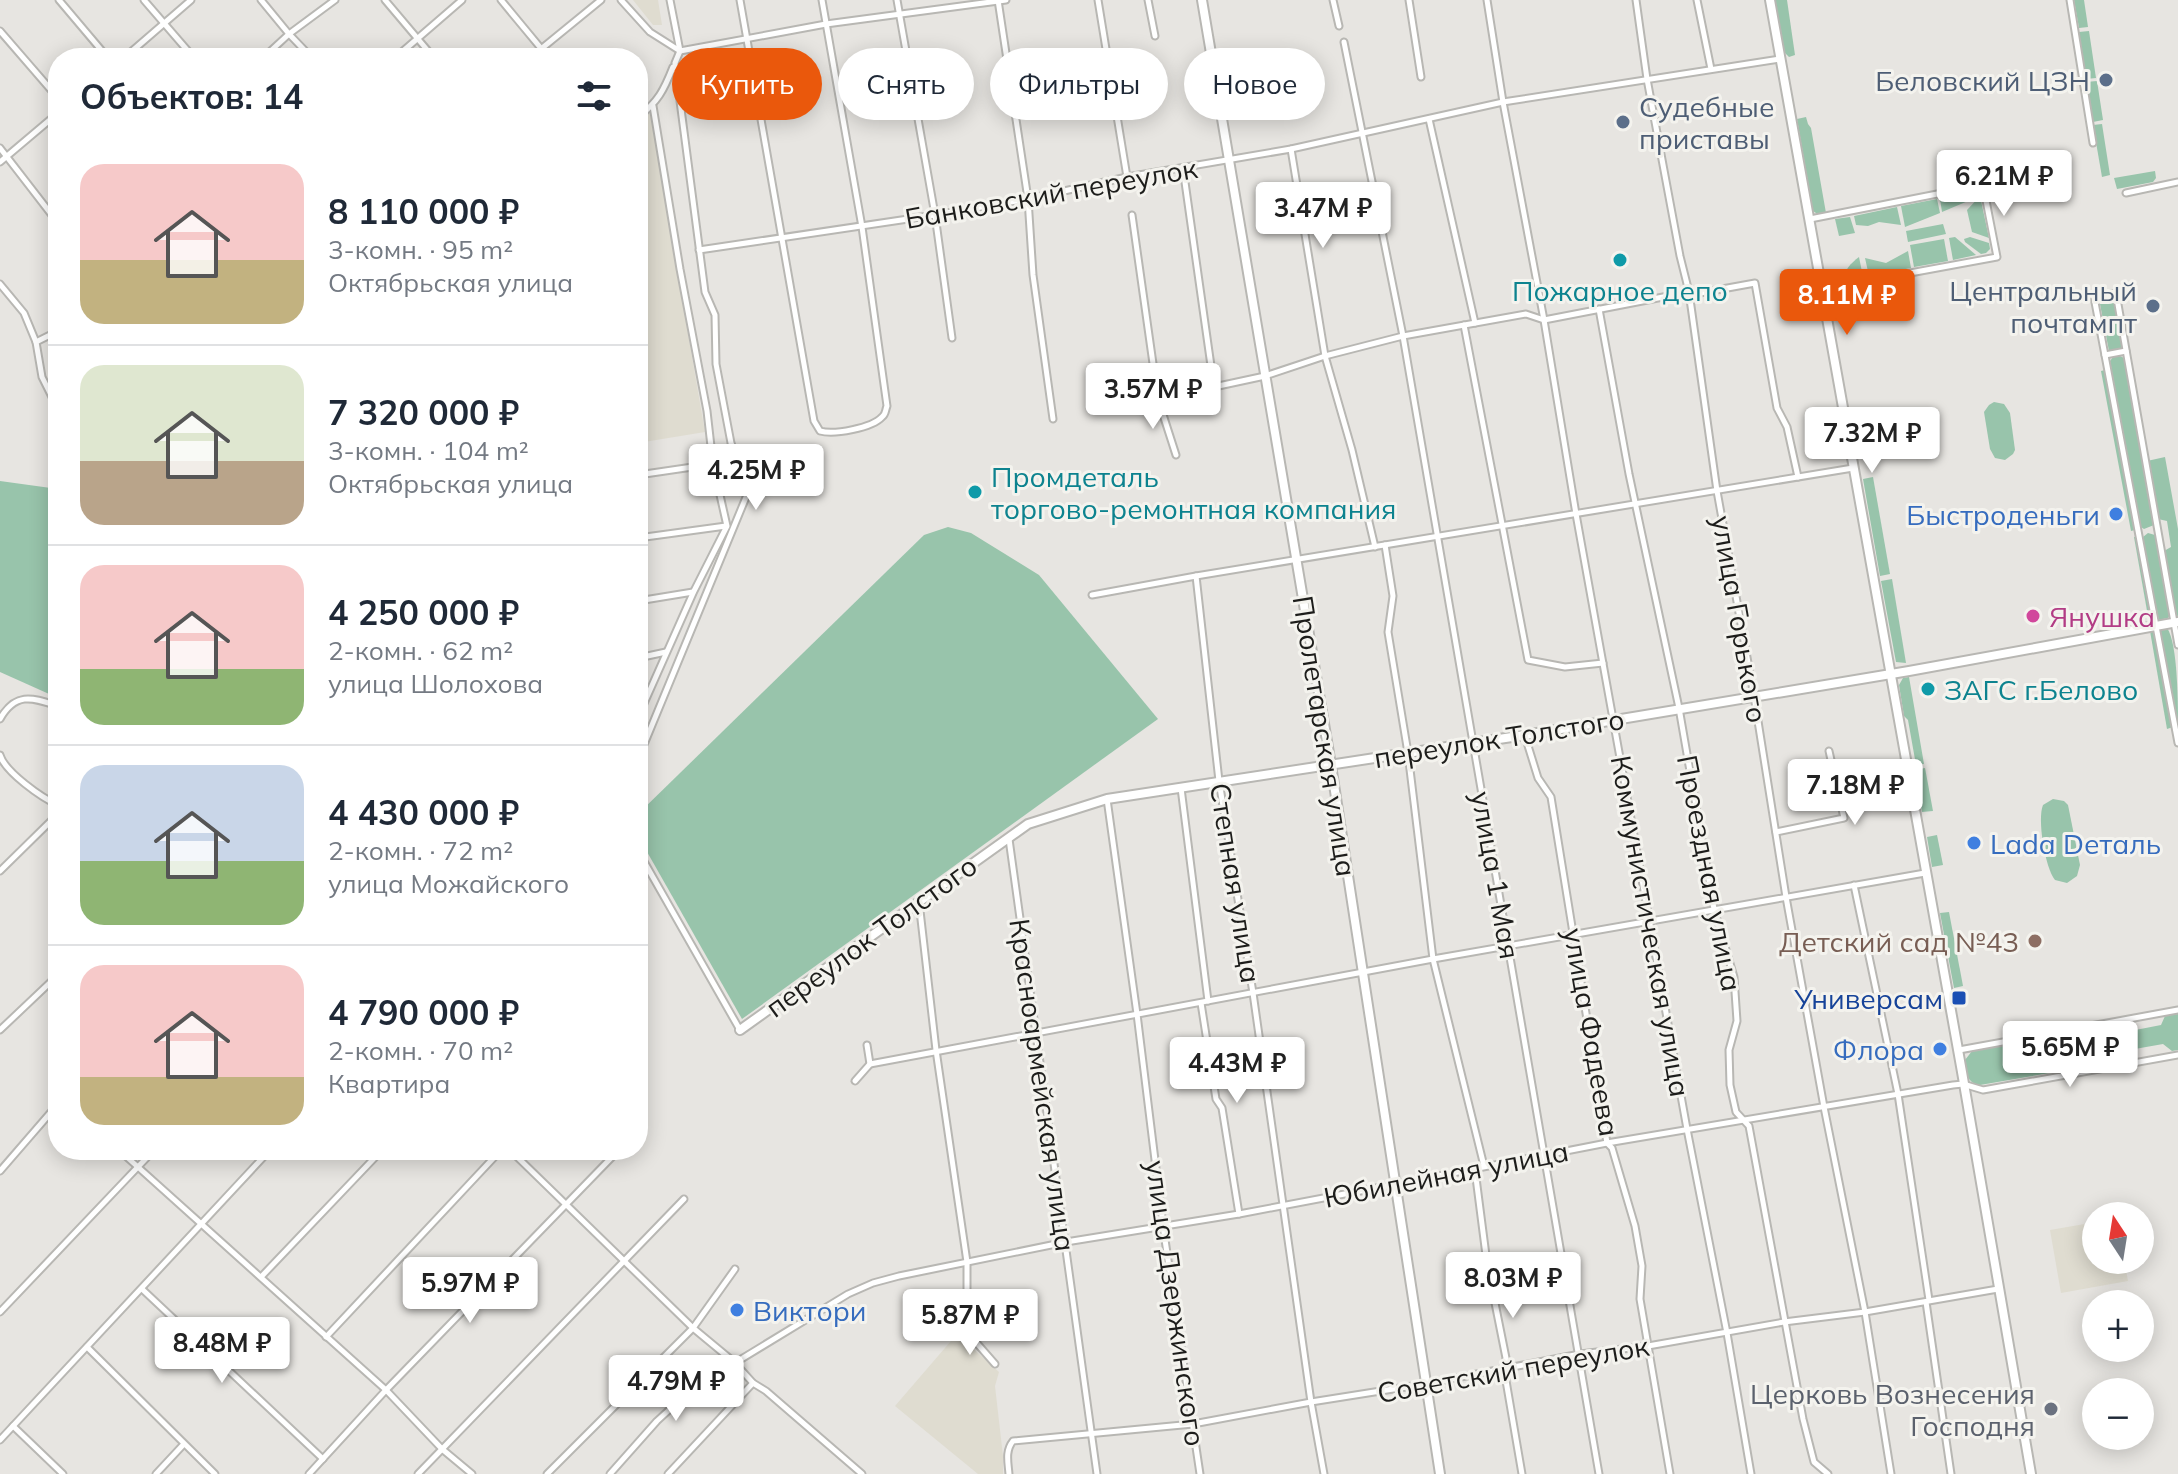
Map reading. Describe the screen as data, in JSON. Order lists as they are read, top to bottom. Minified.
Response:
{"streets":{"street":["Банковский переулок","улица Горького","Пролетарская улица","переулок Толстого","Проездная улица","улица 1 Мая","Степная улица","Коммунистическая улица","улица Фадеева","Красноармейская улица","Юбилейная улица","улица Дзержинского","Советский переулок"]},"crossings":[["Банковский переулок","улица Горького"],["Банковский переулок","Пролетарская улица"],["Банковский переулок","улица 1 Мая"],["Банковский переулок","Коммунистическая улица"],["улица Горького","переулок Толстого"],["улица Горького","Юбилейная улица"],["улица Горького","Советский переулок"],["Пролетарская улица","переулок Толстого"],["Пролетарская улица","Юбилейная улица"],["Пролетарская улица","Советский переулок"],["переулок Толстого","Проездная улица"],["переулок Толстого","улица 1 Мая"],["переулок Толстого","Степная улица"],["переулок Толстого","Коммунистическая улица"],["переулок Толстого","улица Фадеева"],["переулок Толстого","Красноармейская улица"],["переулок Толстого","улица Дзержинского"],["Проездная улица","Юбилейная улица"],["Проездная улица","Советский переулок"],["улица 1 Мая","Юбилейная улица"],["улица 1 Мая","Советский переулок"],["Степная улица","Юбилейная улица"],["Степная улица","Советский переулок"],["Коммунистическая улица","Юбилейная улица"],["Коммунистическая улица","Советский переулок"],["улица Фадеева","Юбилейная улица"],["улица Фадеева","Советский переулок"],["Красноармейская улица","Юбилейная улица"],["Красноармейская улица","Советский переулок"],["Юбилейная улица","улица Дзержинского"],["улица Дзержинского","Советский переулок"]],"places":{"other":["Беловский ЦЗН","Судебные приставы","Пожарное депо","Центральный почтампт","Промдеталь торгово-ремонтная компания","Быстроденьги","Янушка","ЗАГС г.Белово","Lada Dеталь","Детский сад №43","Флора","Виктори","Церковь Вознесения Господня"],"transit":["Универсам"]},"north":"top","page":{"chip":["Купить","Снять","Фильтры","Новое"],"heading":"Объектов: 14","list":[{"name":"8 110 000 ₽","note":"3-комн. · 95 m² · Октябрьская улица"},{"name":"7 320 000 ₽","note":"3-комн. · 104 m² · Октябрьская улица"},{"name":"4 250 000 ₽","note":"2-комн. · 62 m² · улица Шолохова"},{"name":"4 430 000 ₽","note":"2-комн. · 72 m² · улица Можайского"},{"name":"4 790 000 ₽","note":"2-комн. · 70 m² · Квартира"}],"price":["6.21M ₽","3.47M ₽","8.11M ₽","3.57M ₽","7.32M ₽","4.25M ₽","7.18M ₽","5.65M ₽","4.43M ₽","8.03M ₽","5.97M ₽","5.87M ₽","8.48M ₽","4.79M ₽"],"map_buttons":["+","−"]}}
